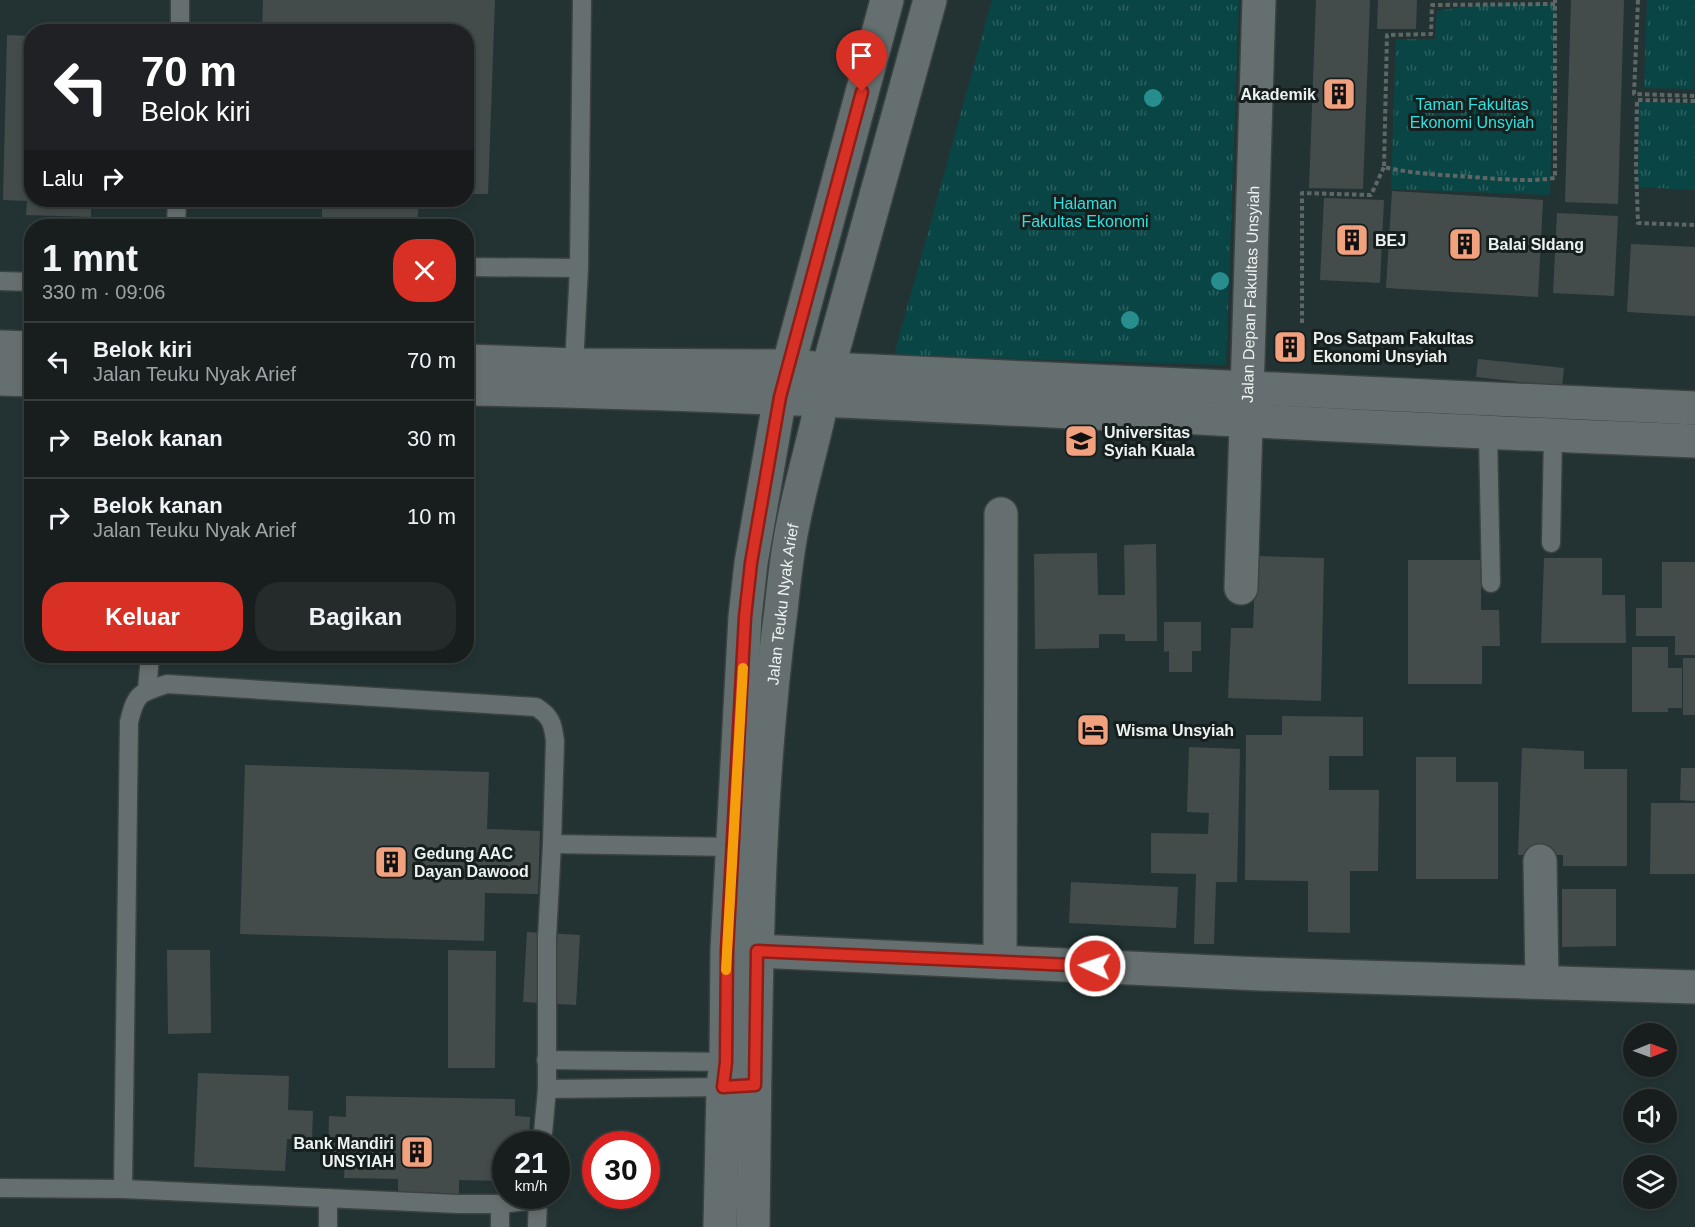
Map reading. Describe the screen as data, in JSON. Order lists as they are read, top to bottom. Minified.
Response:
{"streets":{"street":["Jalan Depan Fakultas Unsyiah","Jalan Teuku Nyak Arief"]},"parks":["Taman Fakultas Ekonomi Unsyiah","Halaman Fakultas Ekonomi"],"places":{"building":["Akademik","BEJ","Balai SIdang","Pos Satpam Fakultas Ekonomi Unsyiah","Gedung AAC Dayan Dawood","Bank Mandiri UNSYIAH"],"school or university":["Universitas Syiah Kuala"],"hotel":["Wisma Unsyiah"]},"north":"right","page":{"turn":["70 m","Belok kiri"],"then":"Lalu","heading":["1 mnt","330 m · 09:06"],"list":[{"name":"Belok kiri","note":"Jalan Teuku Nyak Arief","value":"70 m"},{"name":"Belok kanan","value":"30 m"},{"name":"Belok kanan","note":"Jalan Teuku Nyak Arief","value":"10 m"}],"buttons":["Keluar","Bagikan"],"speed":"21 km/h","limit":"30"}}
